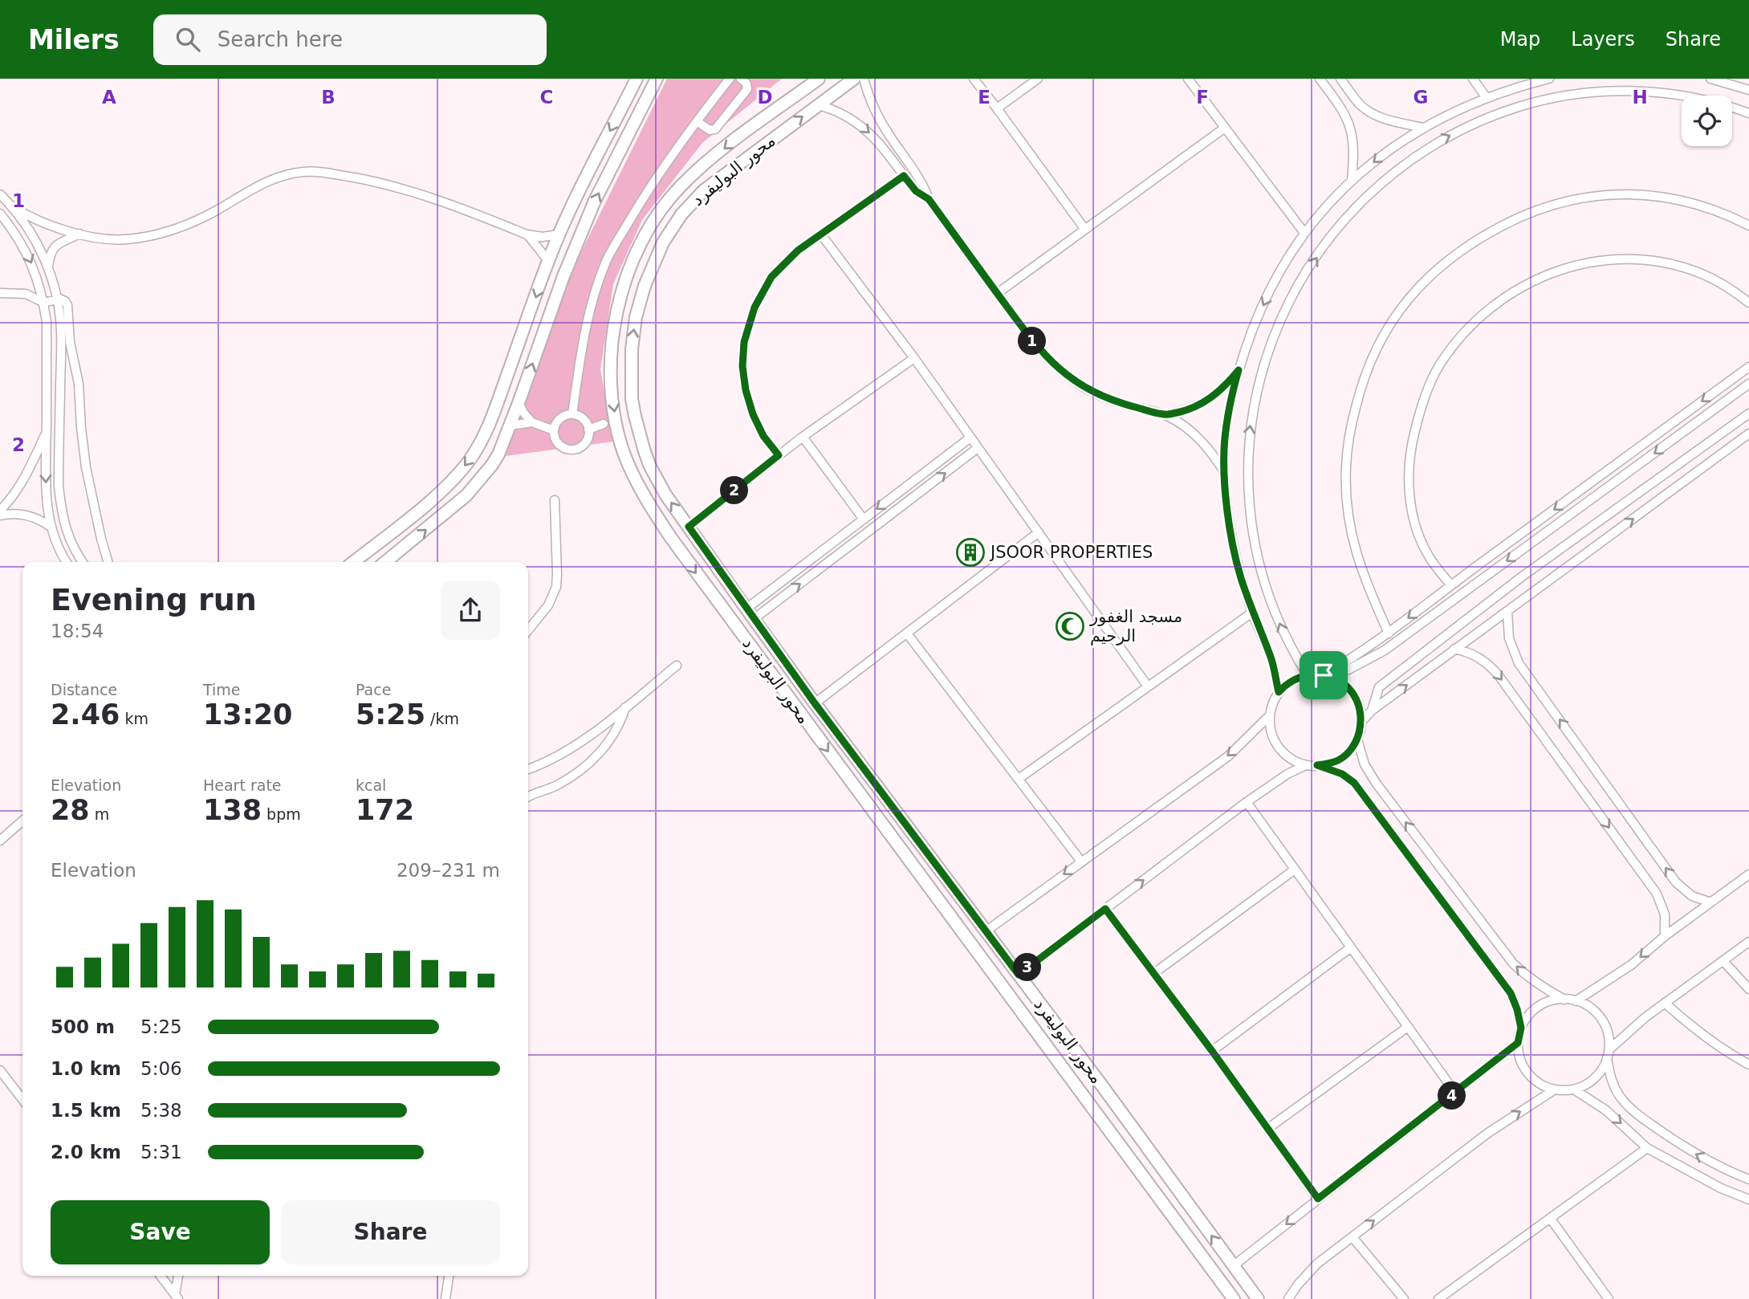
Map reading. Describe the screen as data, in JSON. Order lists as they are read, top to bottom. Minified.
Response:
{"streets":{"street":["محور البوليفرد"]},"places":{"building":["JSOOR PROPERTIES"],"mosque":["مسجد الغفور الرحيم"]},"page":{"header":"Milers","search":"Search here","nav":["Map","Layers","Share"],"pins":["1","2","3","4"],"heading":["Evening run","18:54"],"stats":[["Distance","2.46 km"],["Time","13:20"],["Pace","5:25 /km"],["Elevation","28 m"],["Heart rate","138 bpm"],["kcal","172"]],"chart":["Elevation","209–231 m"],"list":[{"name":"500 m","note":"5:25"},{"name":"1.0 km","note":"5:06"},{"name":"1.5 km","note":"5:38"},{"name":"2.0 km","note":"5:31"}],"buttons":["Save","Share"]},"grid":{"columns":["A","B","C","D","E","F","G","H"],"rows":["1","2"]}}
